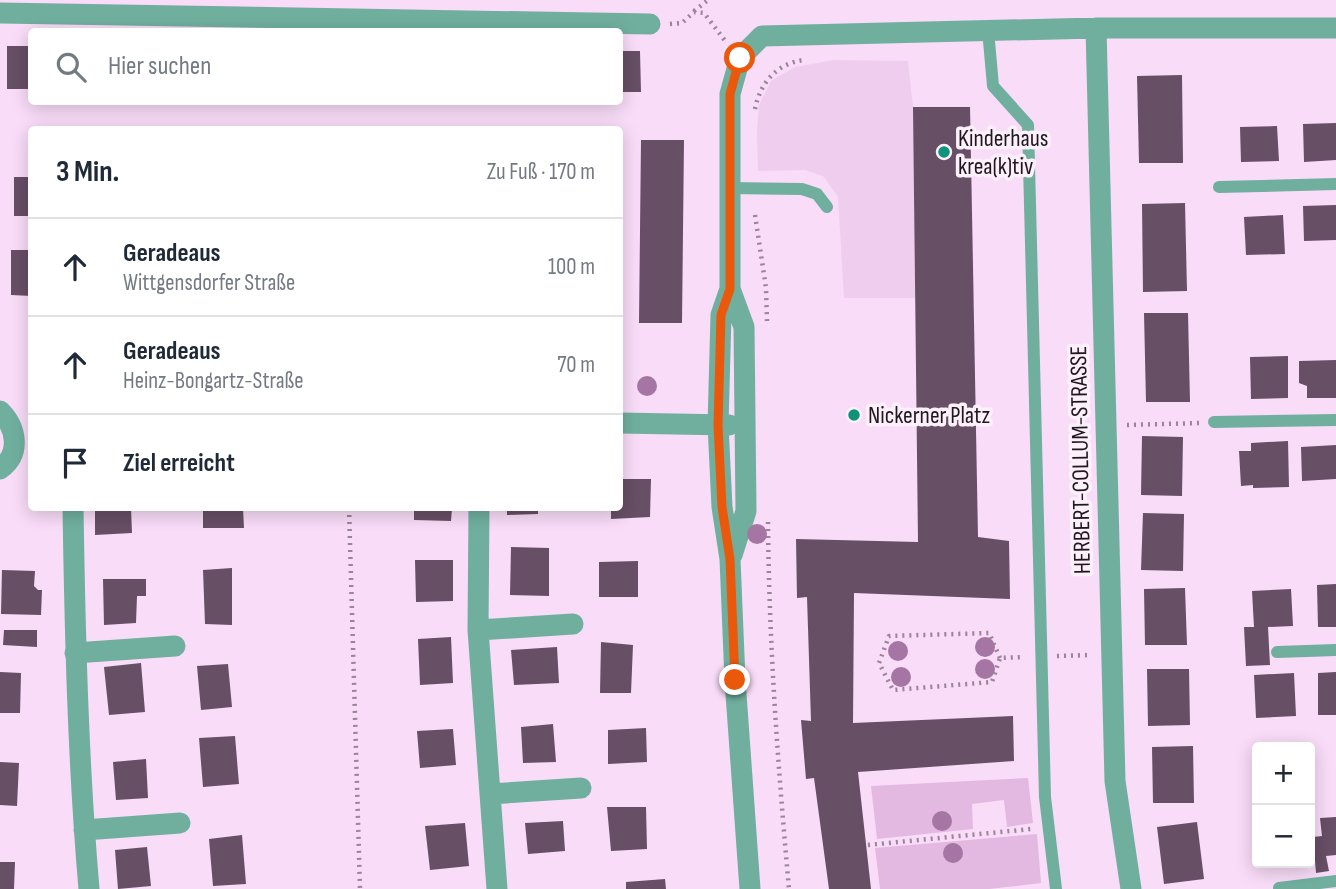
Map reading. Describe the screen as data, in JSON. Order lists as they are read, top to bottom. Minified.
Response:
{"streets":{"street":["HERBERT-COLLUM-STRASSE"]},"places":["Kinderhaus krea(k)tiv","Nickerner Platz"],"page":{"search":"Hier suchen","heading":["3 Min.","Zu Fuß · 170 m"],"list":[["Geradeaus","Wittgensdorfer Straße","100 m"],["Geradeaus","Heinz-Bongartz-Straße","70 m"],"Ziel erreicht"],"map_buttons":["+","−"]}}
